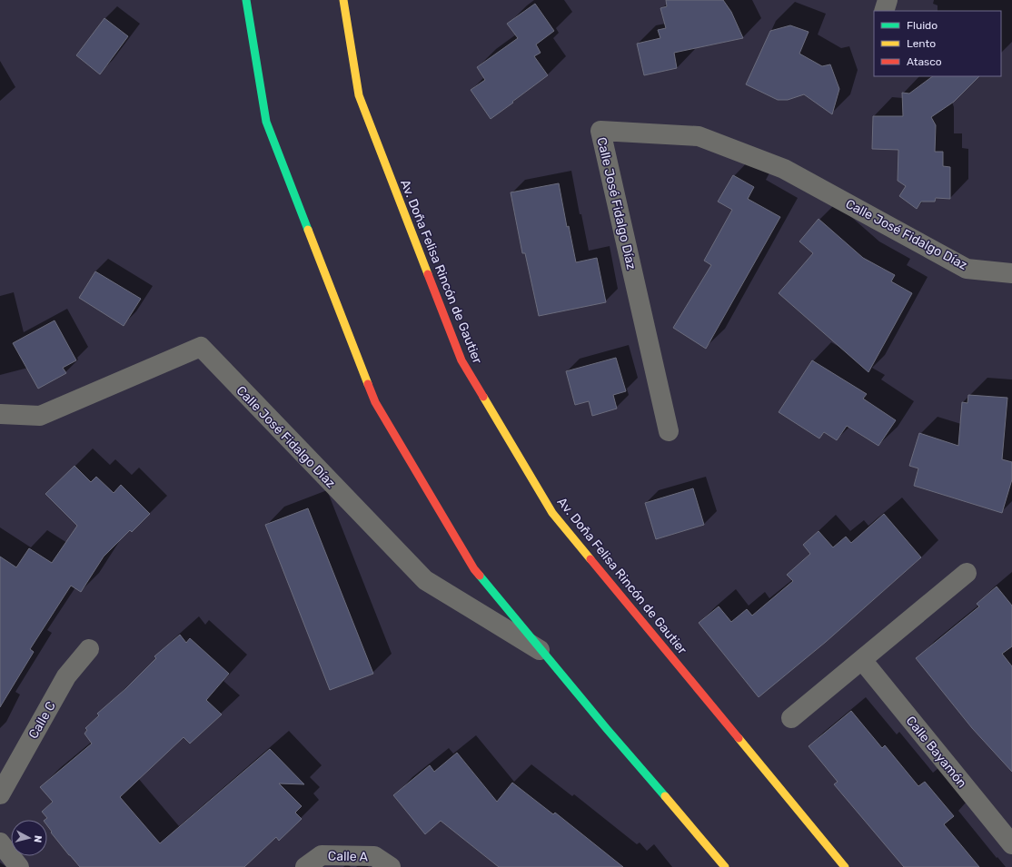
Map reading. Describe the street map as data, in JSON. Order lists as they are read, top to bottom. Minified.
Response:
{"streets":{"main road":["Av. Doña Felisa Rincón de Gautier"],"street":["Calle José Fidalgo Díaz","Calle C","Calle Bayamón","Calle A"]},"legend":["Fluido","Lento","Atasco"],"north":"right"}
